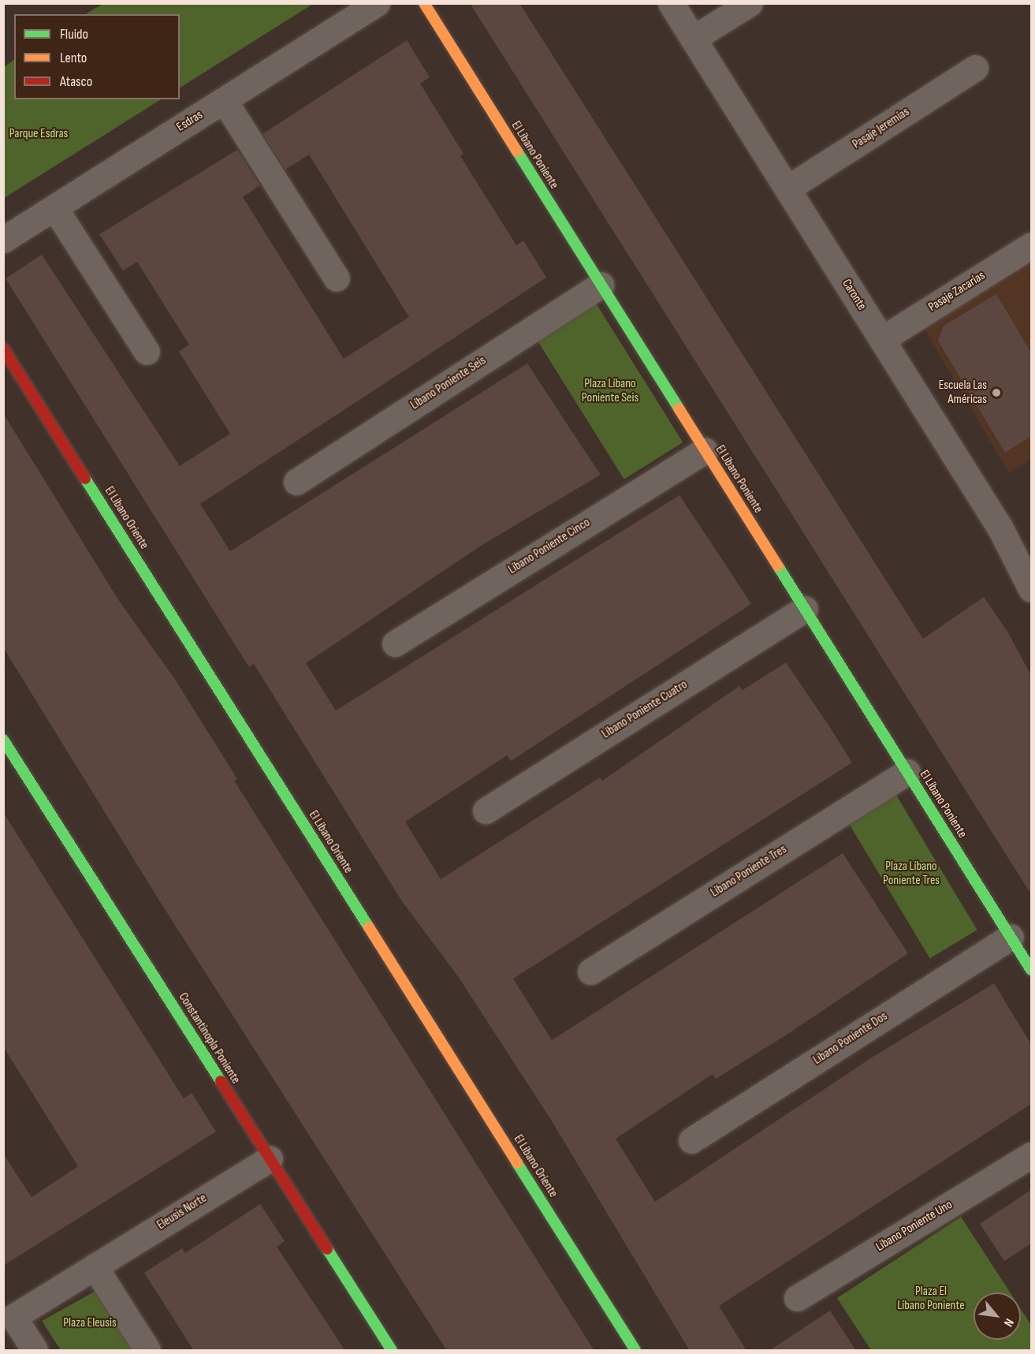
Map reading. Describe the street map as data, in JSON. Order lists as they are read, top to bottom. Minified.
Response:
{"streets":{"street":["Esdras","Pasaje Jeremías","El Líbano Poniente","Pasaje Zacarías","Caronte","Líbano Poniente Seis","El Líbano Oriente","Líbano Poniente Cinco","Líbano Poniente Cuatro","Líbano Poniente Tres","Constantinopla Poniente","Líbano Poniente Dos","Eleusis Norte","Líbano Poniente Uno"]},"crossings":[["Pasaje Jeremías","Caronte"],["El Líbano Poniente","Líbano Poniente Seis"],["El Líbano Poniente","Líbano Poniente Cinco"],["El Líbano Poniente","Líbano Poniente Cuatro"],["El Líbano Poniente","Líbano Poniente Tres"],["El Líbano Poniente","Líbano Poniente Dos"],["Pasaje Zacarías","Caronte"],["Constantinopla Poniente","Eleusis Norte"]],"parks":["Parque Esdras","Plaza Líbano Poniente Seis","Plaza Líbano Poniente Tres","Plaza El Líbano Poniente","Plaza Eleusis"],"places":["Escuela Las Américas"],"legend":["Fluido","Lento","Atasco"],"north":"bottom right"}
